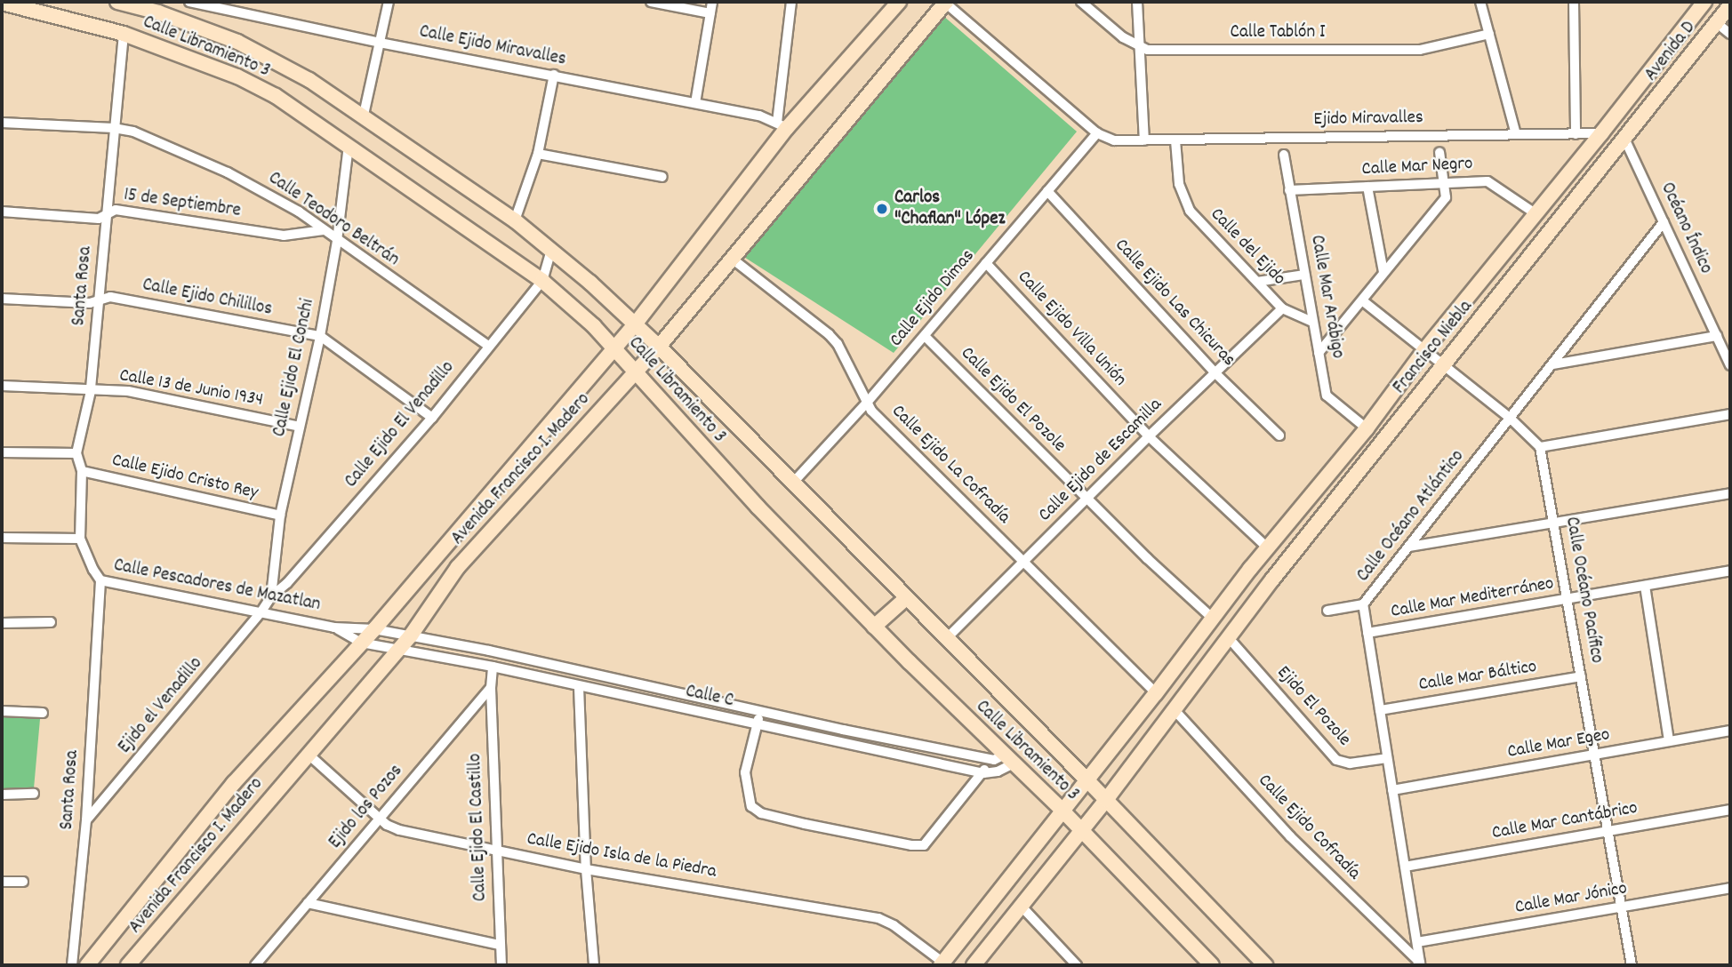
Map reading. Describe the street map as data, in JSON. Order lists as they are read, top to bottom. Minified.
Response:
{"streets":{"street":["Calle Tablón I","Calle Ejido Miravalles","Calle Libramiento 3","Avenida D","Ejido Miravalles","Calle Mar Negro","15 de Septiembre","Calle Teodoro Beltrán","Océano Índico","Calle del Ejido","Santa Rosa","Calle Mar Arábigo","Calle Ejido Chilillos","Calle Ejido Dimas","Calle Ejido Las Chicuras","Calle Ejido Villa Unión","Francisco Niebla","Calle Ejido El Conchi","Calle 13 de Junio 1934","Calle Ejido El Pozole","Calle Ejido El Venadillo","Calle Ejido de Escamilla","Calle Ejido La Cofradía","Avenida Francisco I. Madero","Calle Ejido Cristo Rey","Calle Océano Atlántico","Calle Pescadores de Mazatlan","Calle Océano Pacífico","Calle Mar Mediterráneo","Calle Mar Báltico","Calle C","Ejido el Venadillo","Ejido El Pozole","Calle Mar Egeo","Ejido los Pozos","Calle Mar Cantábrico","Calle Ejido El Castillo","Calle Ejido Cofradía","Calle Ejido Isla de la Piedra","Calle Mar Jónico"]},"crossings":[["Calle Ejido Miravalles","Avenida Francisco I. Madero"],["Calle Libramiento 3","Santa Rosa"],["Calle Libramiento 3","Calle Ejido Dimas"],["Calle Libramiento 3","Francisco Niebla"],["Calle Libramiento 3","Calle Ejido El Conchi"],["Calle Libramiento 3","Calle Ejido El Venadillo"],["Calle Libramiento 3","Calle Ejido de Escamilla"],["Calle Libramiento 3","Avenida Francisco I. Madero"],["Calle Libramiento 3","Calle C"],["Avenida D","Ejido Miravalles"],["Avenida D","Océano Índico"],["Avenida D","Francisco Niebla"],["Ejido Miravalles","Calle del Ejido"],["Ejido Miravalles","Calle Ejido Dimas"],["Ejido Miravalles","Francisco Niebla"],["Calle Mar Negro","Calle Mar Arábigo"],["Calle Mar Negro","Francisco Niebla"],["15 de Septiembre","Calle Teodoro Beltrán"],["15 de Septiembre","Santa Rosa"],["Calle Teodoro Beltrán","Santa Rosa"],["Calle Teodoro Beltrán","Calle Ejido El Conchi"],["Calle Teodoro Beltrán","Calle Ejido El Venadillo"],["Océano Índico","Francisco Niebla"],["Océano Índico","Calle Océano Atlántico"],["Calle del Ejido","Calle Mar Arábigo"],["Calle del Ejido","Calle Ejido de Escamilla"],["Santa Rosa","Calle Ejido Chilillos"],["Santa Rosa","Calle 13 de Junio 1934"],["Santa Rosa","Calle Ejido Cristo Rey"],["Santa Rosa","Calle Pescadores de Mazatlan"],["Santa Rosa","Ejido el Venadillo"],["Calle Mar Arábigo","Francisco Niebla"],["Calle Ejido Chilillos","Calle Ejido El Conchi"],["Calle Ejido Chilillos","Calle Ejido El Venadillo"],["Calle Ejido Dimas","Calle Ejido Las Chicuras"],["Calle Ejido Dimas","Calle Ejido Villa Unión"],["Calle Ejido Dimas","Calle Ejido El Pozole"],["Calle Ejido Dimas","Calle Ejido La Cofradía"],["Calle Ejido Las Chicuras","Calle Ejido de Escamilla"],["Calle Ejido Villa Unión","Francisco Niebla"],["Calle Ejido Villa Unión","Calle Ejido de Escamilla"],["Francisco Niebla","Calle Ejido El Pozole"],["Francisco Niebla","Calle Ejido La Cofradía"],["Francisco Niebla","Ejido El Pozole"],["Francisco Niebla","Calle Ejido Cofradía"],["Francisco Niebla","Calle Ejido Isla de la Piedra"],["Calle Ejido El Conchi","Calle 13 de Junio 1934"],["Calle Ejido El Conchi","Calle Ejido El Venadillo"],["Calle Ejido El Conchi","Calle Ejido Cristo Rey"],["Calle Ejido El Pozole","Calle Ejido de Escamilla"],["Calle Ejido El Venadillo","Calle Pescadores de Mazatlan"],["Calle Ejido El Venadillo","Ejido el Venadillo"],["Calle Ejido de Escamilla","Calle Ejido La Cofradía"],["Calle Ejido La Cofradía","Avenida Francisco I. Madero"],["Avenida Francisco I. Madero","Calle Pescadores de Mazatlan"],["Avenida Francisco I. Madero","Calle C"],["Avenida Francisco I. Madero","Calle Ejido Isla de la Piedra"],["Calle Océano Atlántico","Calle Mar Mediterráneo"],["Calle Océano Atlántico","Calle Mar Báltico"],["Calle Océano Atlántico","Ejido El Pozole"],["Calle Océano Atlántico","Calle Mar Egeo"],["Calle Océano Atlántico","Calle Mar Cantábrico"],["Calle Océano Atlántico","Calle Ejido Cofradía"],["Calle Océano Atlántico","Calle Mar Jónico"],["Calle Pescadores de Mazatlan","Calle C"],["Calle Pescadores de Mazatlan","Ejido el Venadillo"],["Calle Océano Pacífico","Calle Mar Mediterráneo"],["Calle Océano Pacífico","Calle Mar Báltico"],["Calle Océano Pacífico","Calle Mar Egeo"],["Calle Océano Pacífico","Calle Mar Cantábrico"],["Calle Océano Pacífico","Calle Mar Jónico"],["Ejido los Pozos","Calle Ejido El Castillo"],["Ejido los Pozos","Calle Ejido Isla de la Piedra"],["Calle Ejido El Castillo","Calle Ejido Isla de la Piedra"]],"places":["Carlos \"Chaflan\" López"]}
